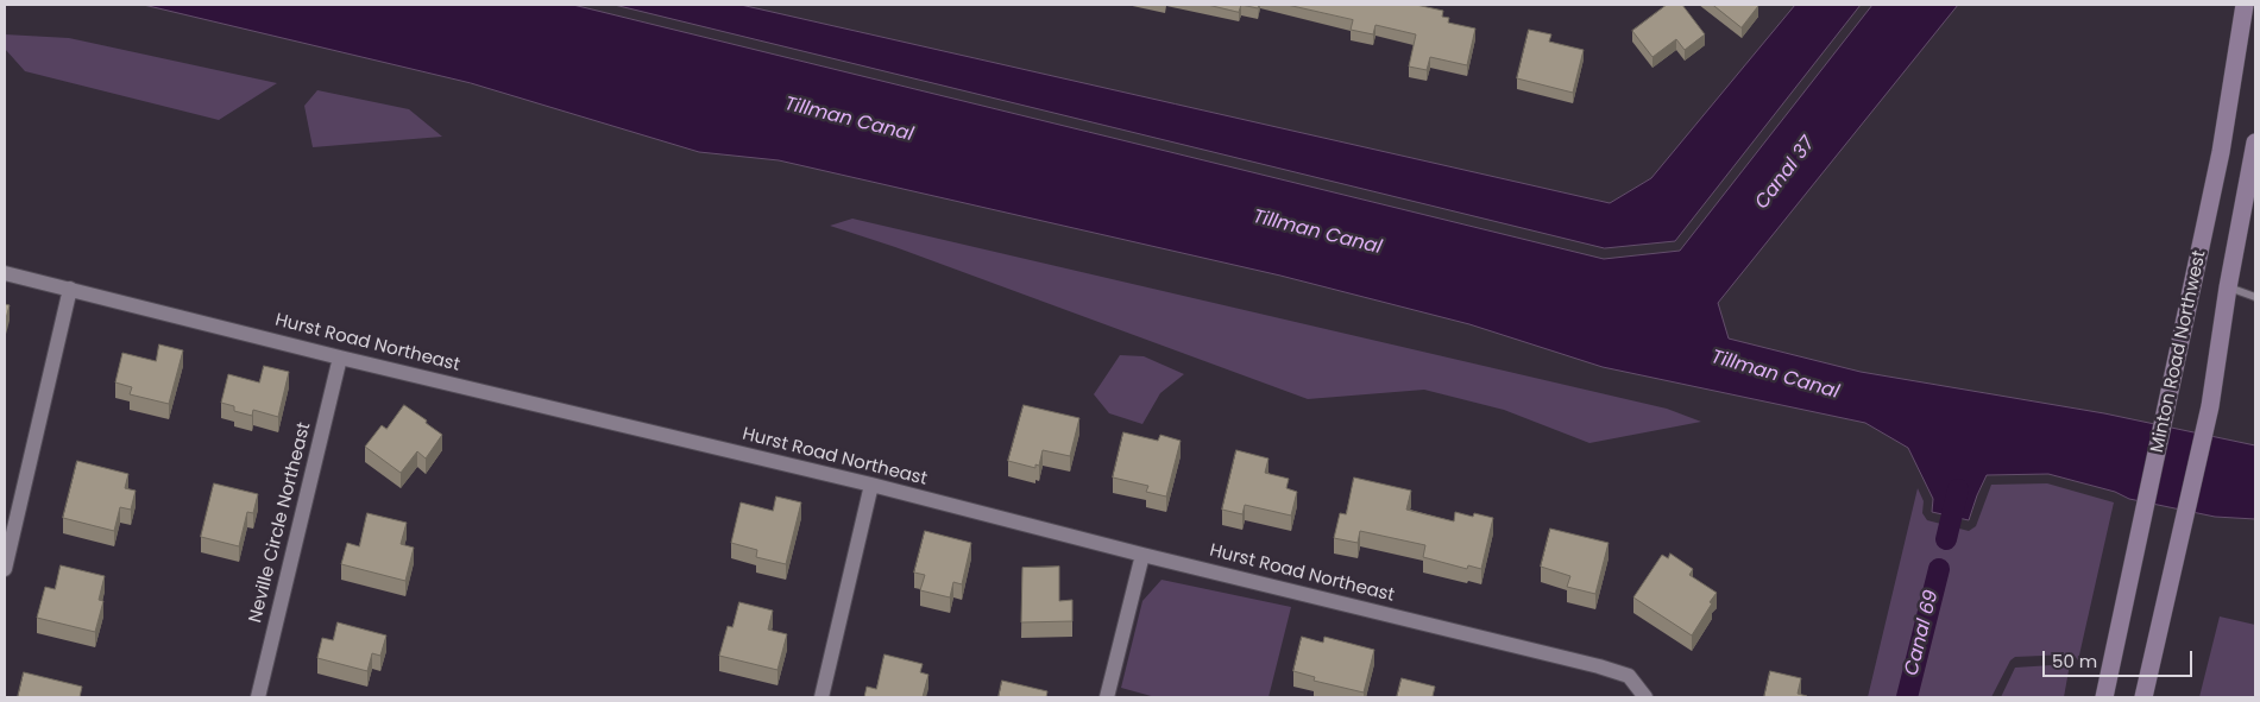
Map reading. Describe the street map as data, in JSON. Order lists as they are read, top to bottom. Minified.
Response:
{"streets":{"main road":["Minton Road Northwest"],"street":["Hurst Road Northeast","Neville Circle Northeast"]},"crossings":[["Hurst Road Northeast","Neville Circle Northeast"]],"water":["Tillman Canal","Canal 37","Canal 69"],"scale_bar":"50 m"}
